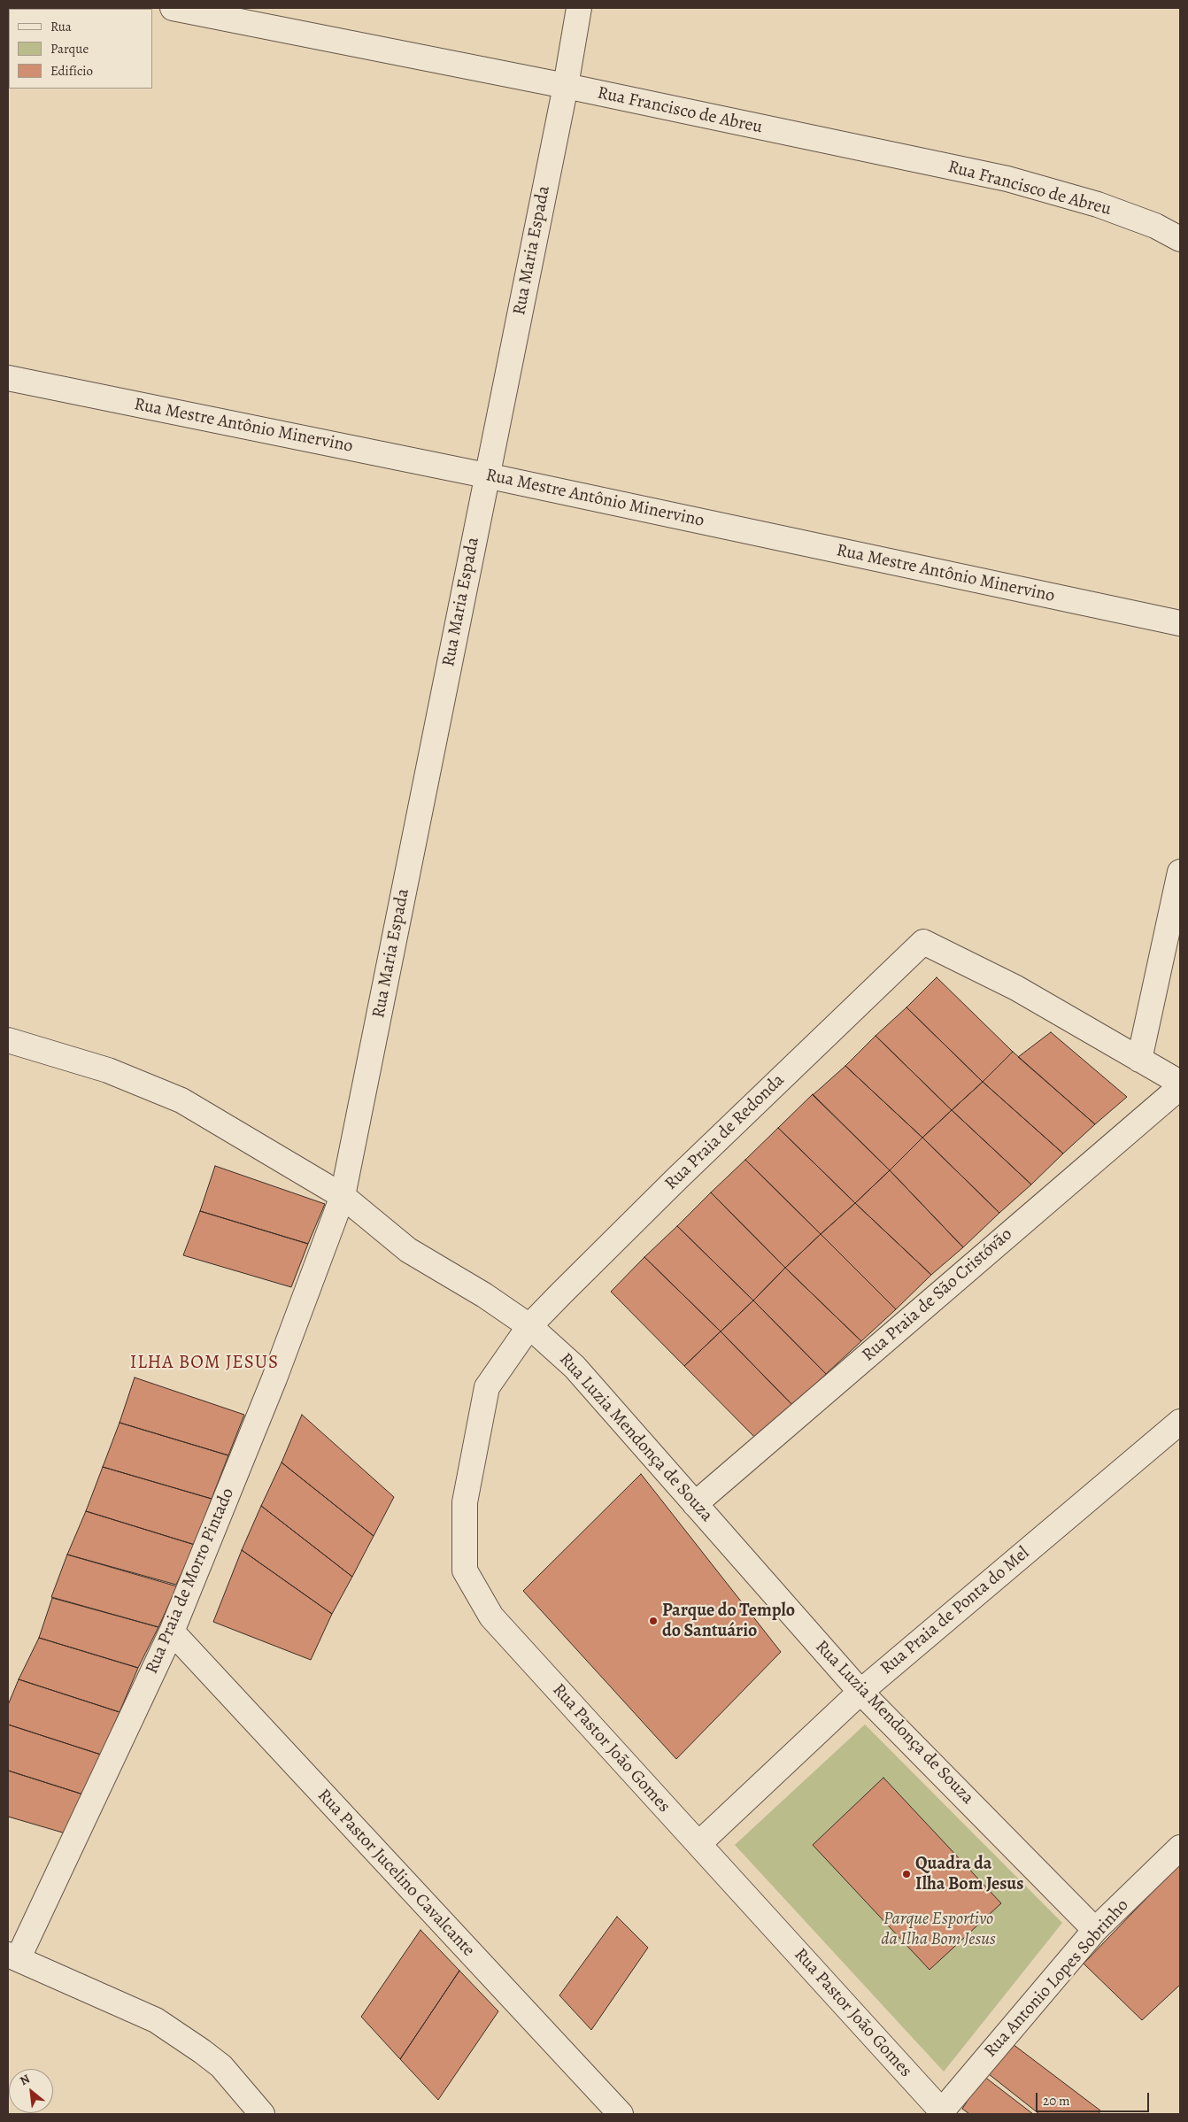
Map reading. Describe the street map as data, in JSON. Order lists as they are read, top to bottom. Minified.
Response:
{"streets":{"street":["Rua Francisco de Abreu","Rua Maria Espada","Rua Mestre Antônio Minervino","Rua Praia de Redonda","Rua Praia de São Cristóvão","Rua Luzia Mendonça de Souza","Rua Praia de Morro Pintado","Rua Praia de Ponta do Mel","Rua Pastor João Gomes","Rua Pastor Jucelino Cavalcante","Rua Antonio Lopes Sobrinho"]},"crossings":[["Rua Francisco de Abreu","Rua Maria Espada"],["Rua Maria Espada","Rua Mestre Antônio Minervino"],["Rua Maria Espada","Rua Luzia Mendonça de Souza"],["Rua Maria Espada","Rua Praia de Morro Pintado"],["Rua Praia de Redonda","Rua Luzia Mendonça de Souza"],["Rua Praia de Redonda","Rua Pastor João Gomes"],["Rua Praia de São Cristóvão","Rua Luzia Mendonça de Souza"],["Rua Luzia Mendonça de Souza","Rua Praia de Morro Pintado"],["Rua Luzia Mendonça de Souza","Rua Praia de Ponta do Mel"],["Rua Luzia Mendonça de Souza","Rua Pastor João Gomes"],["Rua Luzia Mendonça de Souza","Rua Antonio Lopes Sobrinho"],["Rua Praia de Morro Pintado","Rua Pastor Jucelino Cavalcante"],["Rua Praia de Ponta do Mel","Rua Pastor João Gomes"],["Rua Pastor João Gomes","Rua Antonio Lopes Sobrinho"]],"districts":["ILHA BOM JESUS"],"parks":["Parque Esportivo da Ilha Bom Jesus"],"places":["Parque do Templo do Santuário","Quadra da Ilha Bom Jesus"],"legend":["Rua","Parque","Edifício"],"scale_bar":"20 m","north":"top left"}
